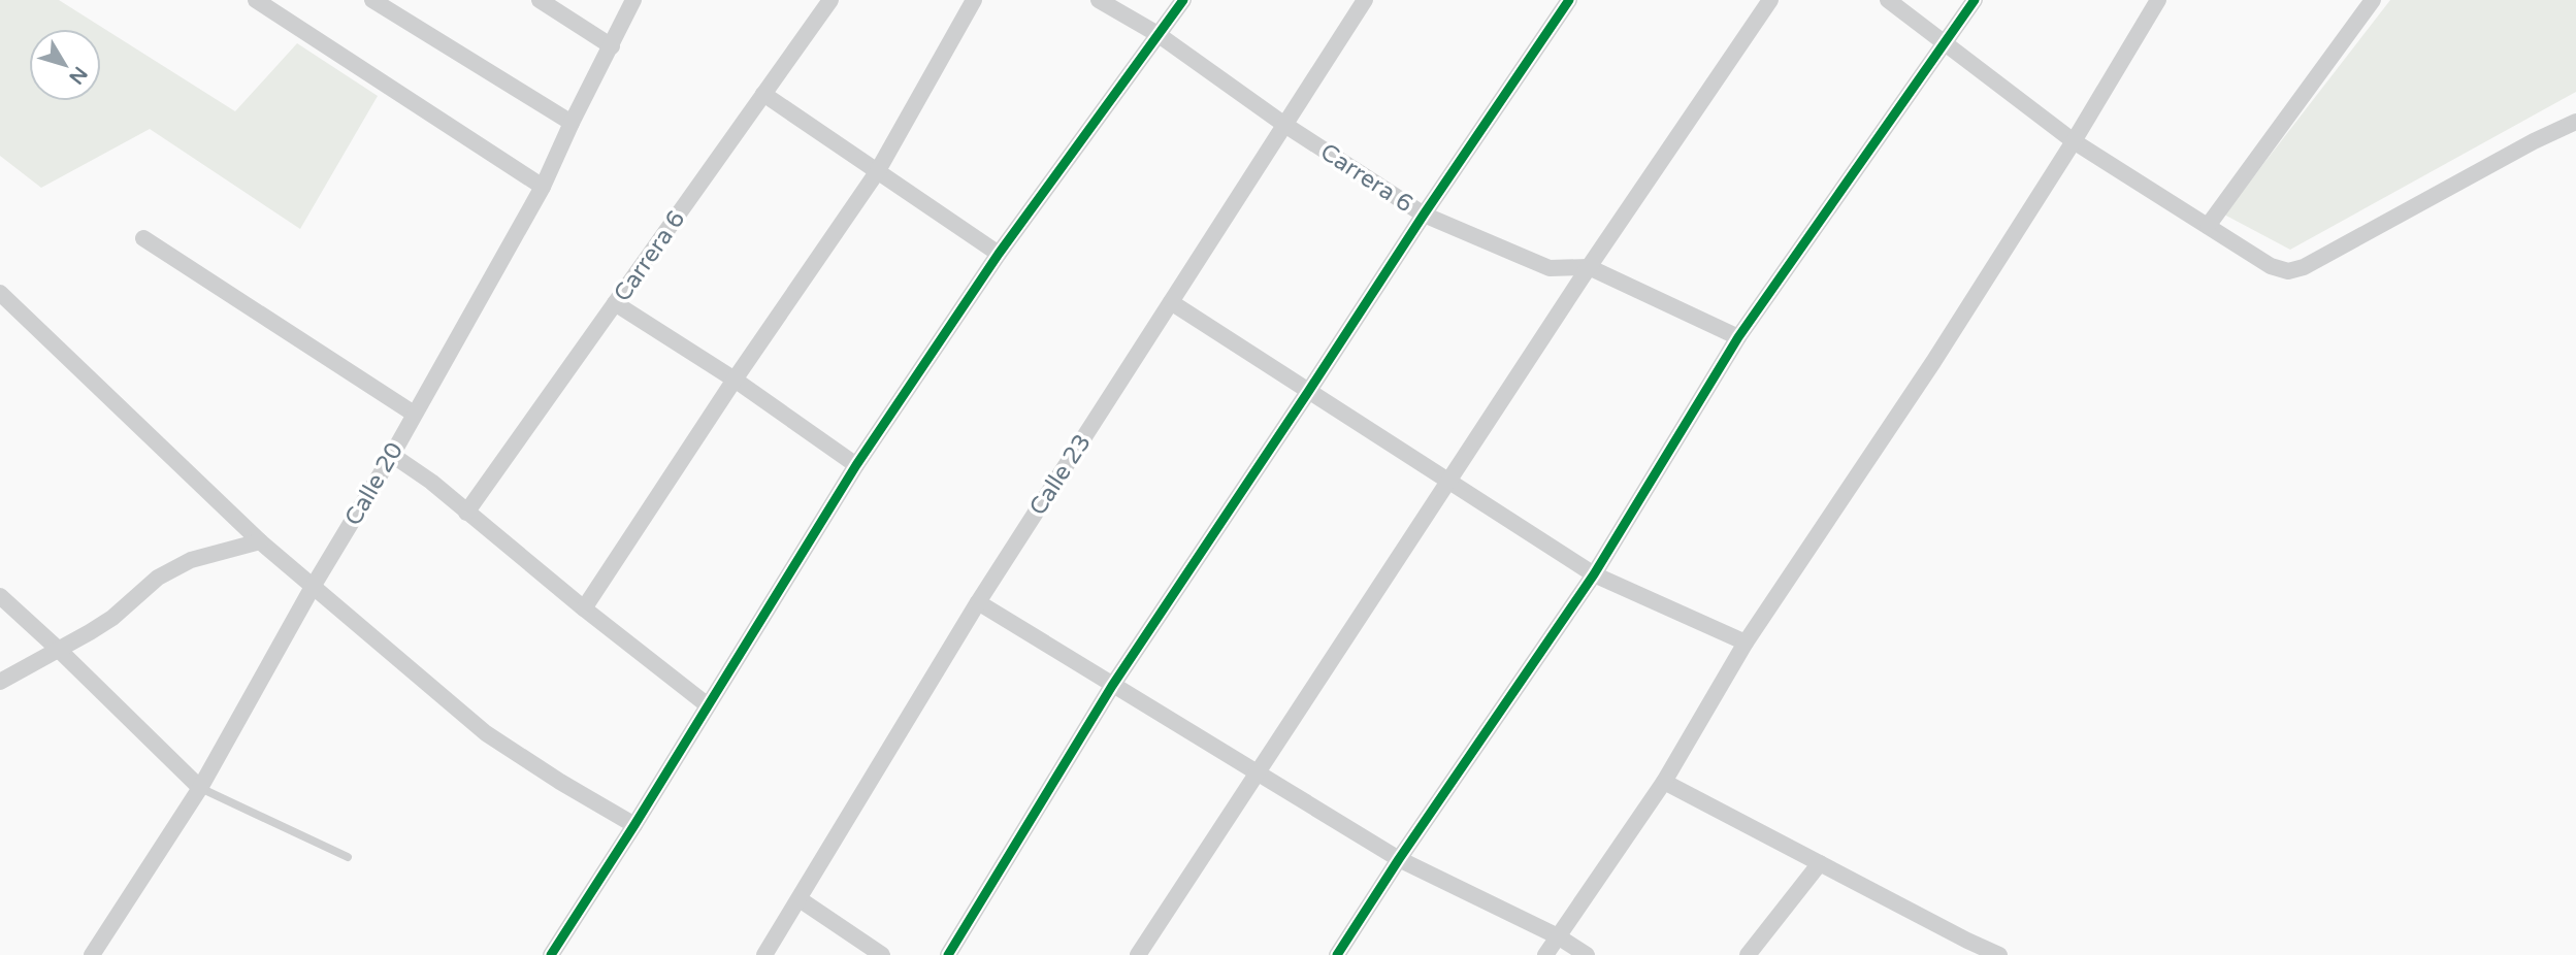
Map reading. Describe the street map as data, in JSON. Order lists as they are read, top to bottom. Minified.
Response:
{"streets":{"street":["Carrera 6","Calle 23","Calle 20"]},"crossings":[["Carrera 6","Calle 23"]],"north":"bottom right"}
